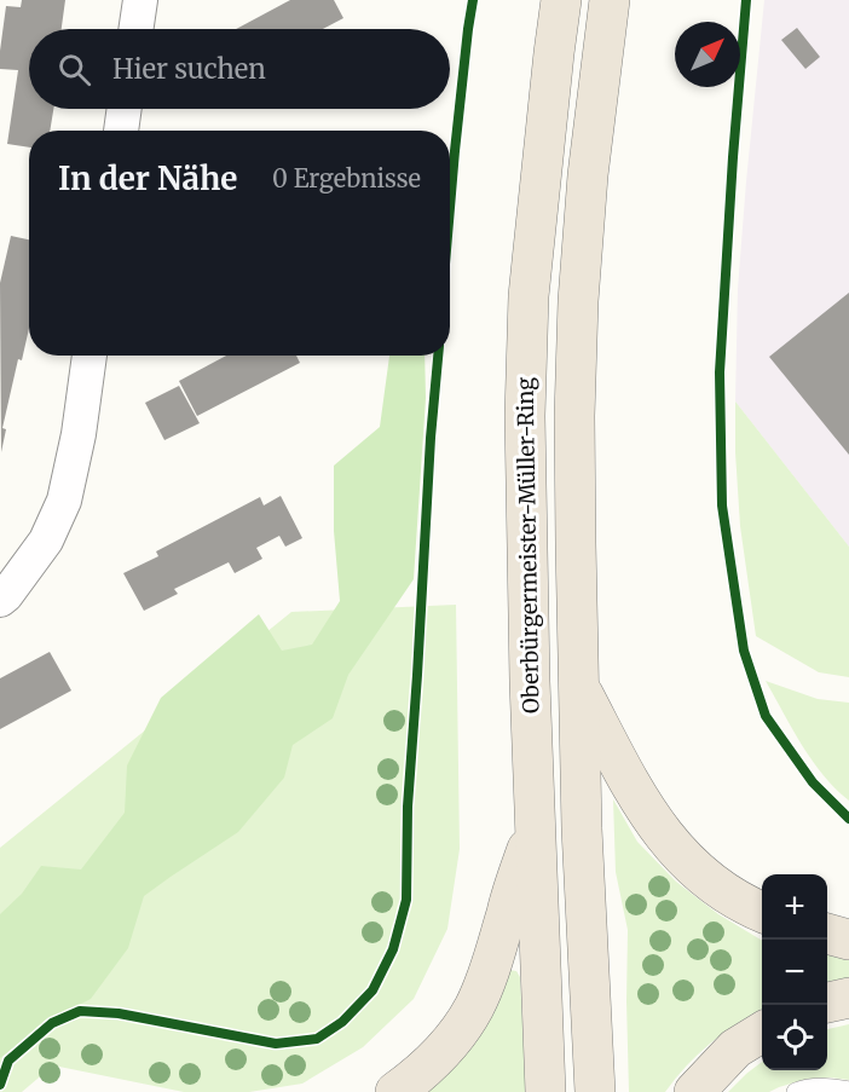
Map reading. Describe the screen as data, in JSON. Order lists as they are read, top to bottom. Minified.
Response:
{"streets":{"highway":["Oberbürgermeister-Müller-Ring"]},"north":"top right","page":{"search":"Hier suchen","heading":["In der Nähe","0 Ergebnisse"],"map_buttons":["+","−"]}}
